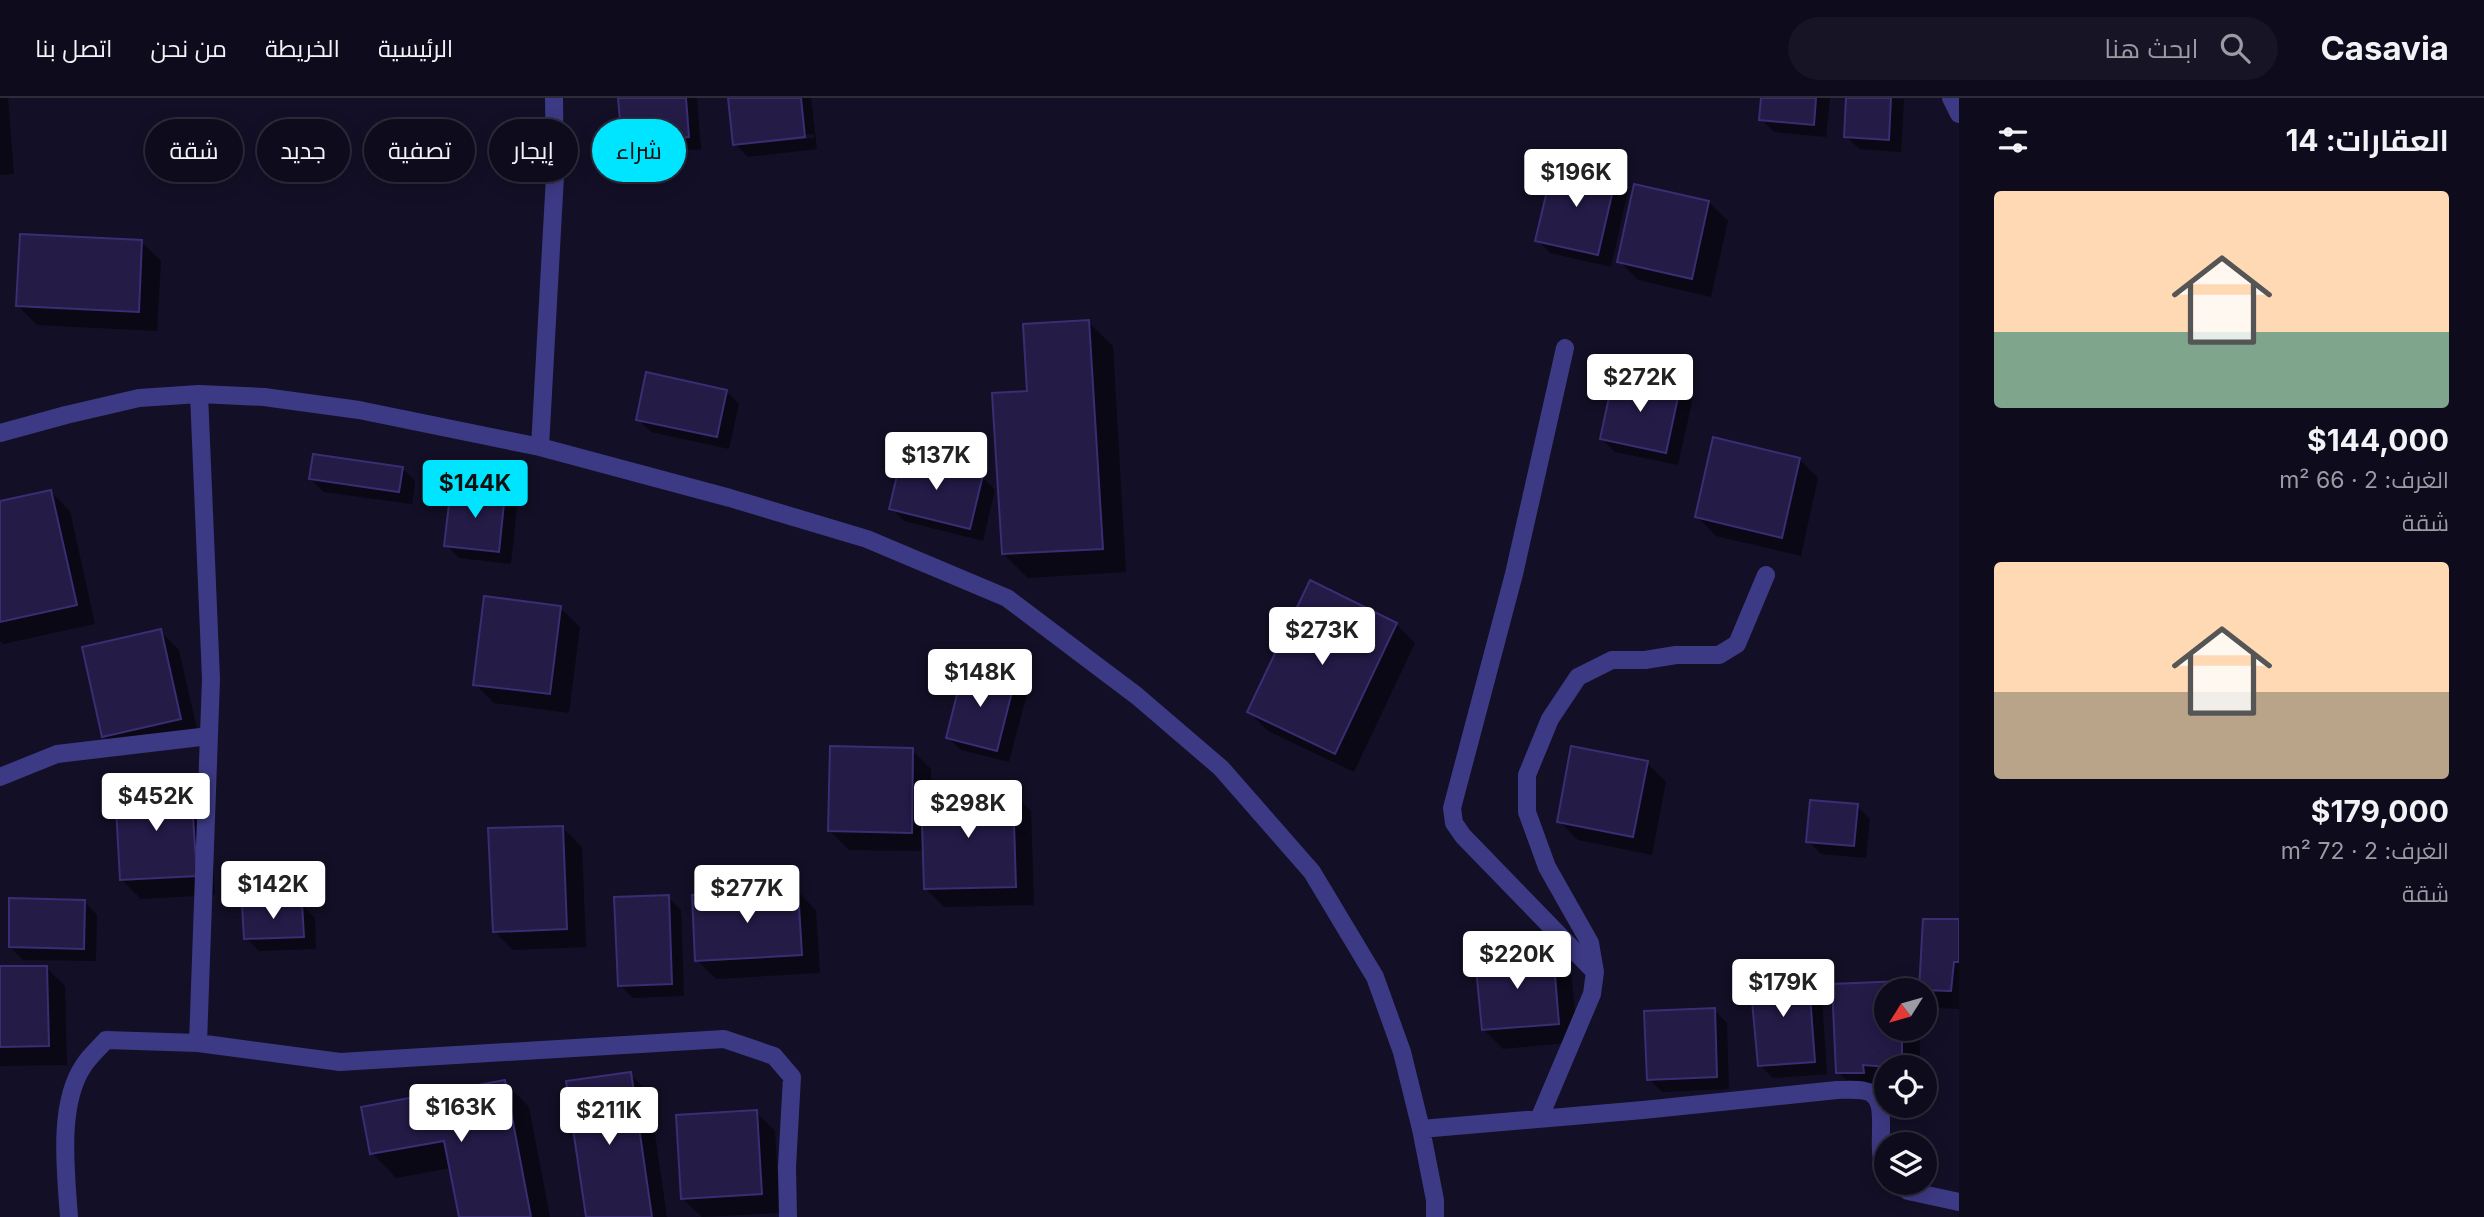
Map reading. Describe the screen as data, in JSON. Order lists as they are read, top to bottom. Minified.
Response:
{"north":"bottom left","page":{"header":"Casavia","search":"ابحث هنا","nav":["الرئيسية","الخريطة","من نحن","اتصل بنا"],"heading":"العقارات: 14","chip":["شراء","إيجار","تصفية","جديد","شقة"],"price":["$196K","$272K","$137K","$144K","$273K","$148K","$452K","$298K","$142K","$277K","$220K","$179K","$163K","$211K"],"list":[{"name":"$144,000","note":"الغرف: 2 · 66 m² · شقة"},{"name":"$179,000","note":"الغرف: 2 · 72 m² · شقة"}]}}
